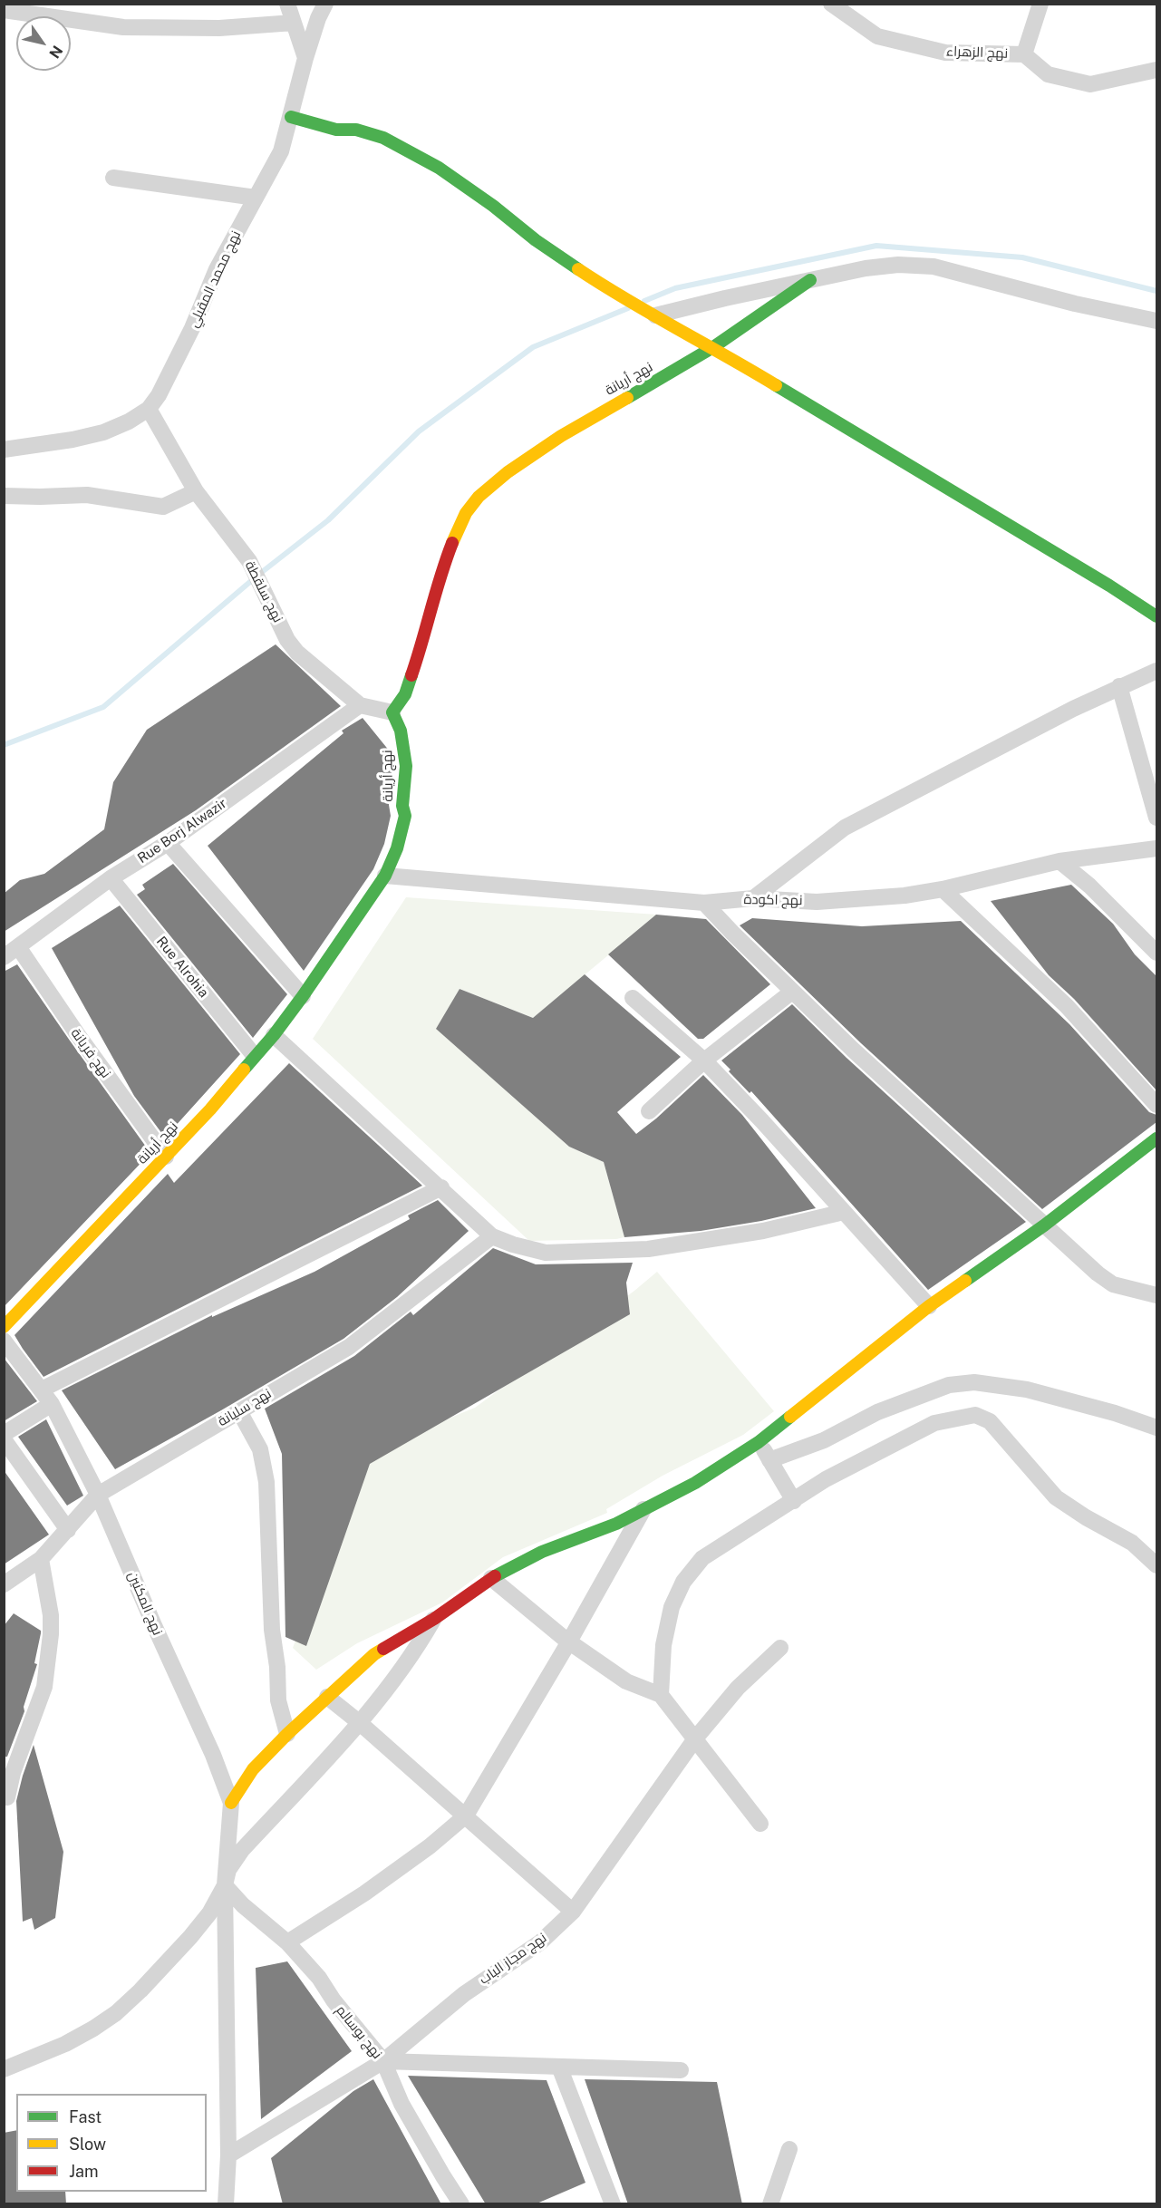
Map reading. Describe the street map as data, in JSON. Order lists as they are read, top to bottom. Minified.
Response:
{"streets":{"street":["نهج الزهراء","نهج محمد المقبلي","نهج أريانة","نهج سلقطة","Rue Borj Alwazir","نهج اكودة","Rue Alrohia","نهج فريانة","نهج سليانة","نهج المكنين","نهج مجاز الباب","نهج بوسالم"]},"crossings":[["نهج محمد المقبلي","نهج سلقطة"],["نهج أريانة","نهج سلقطة"],["نهج أريانة","نهج اكودة"],["نهج أريانة","Rue Alrohia"],["نهج أريانة","نهج فريانة"],["نهج سلقطة","Rue Borj Alwazir"],["Rue Borj Alwazir","Rue Alrohia"],["Rue Borj Alwazir","نهج فريانة"],["نهج سليانة","نهج المكنين"],["نهج المكنين","نهج مجاز الباب"],["نهج المكنين","نهج بوسالم"],["نهج مجاز الباب","نهج بوسالم"]],"legend":["Fast","Slow","Jam"],"north":"bottom right"}
